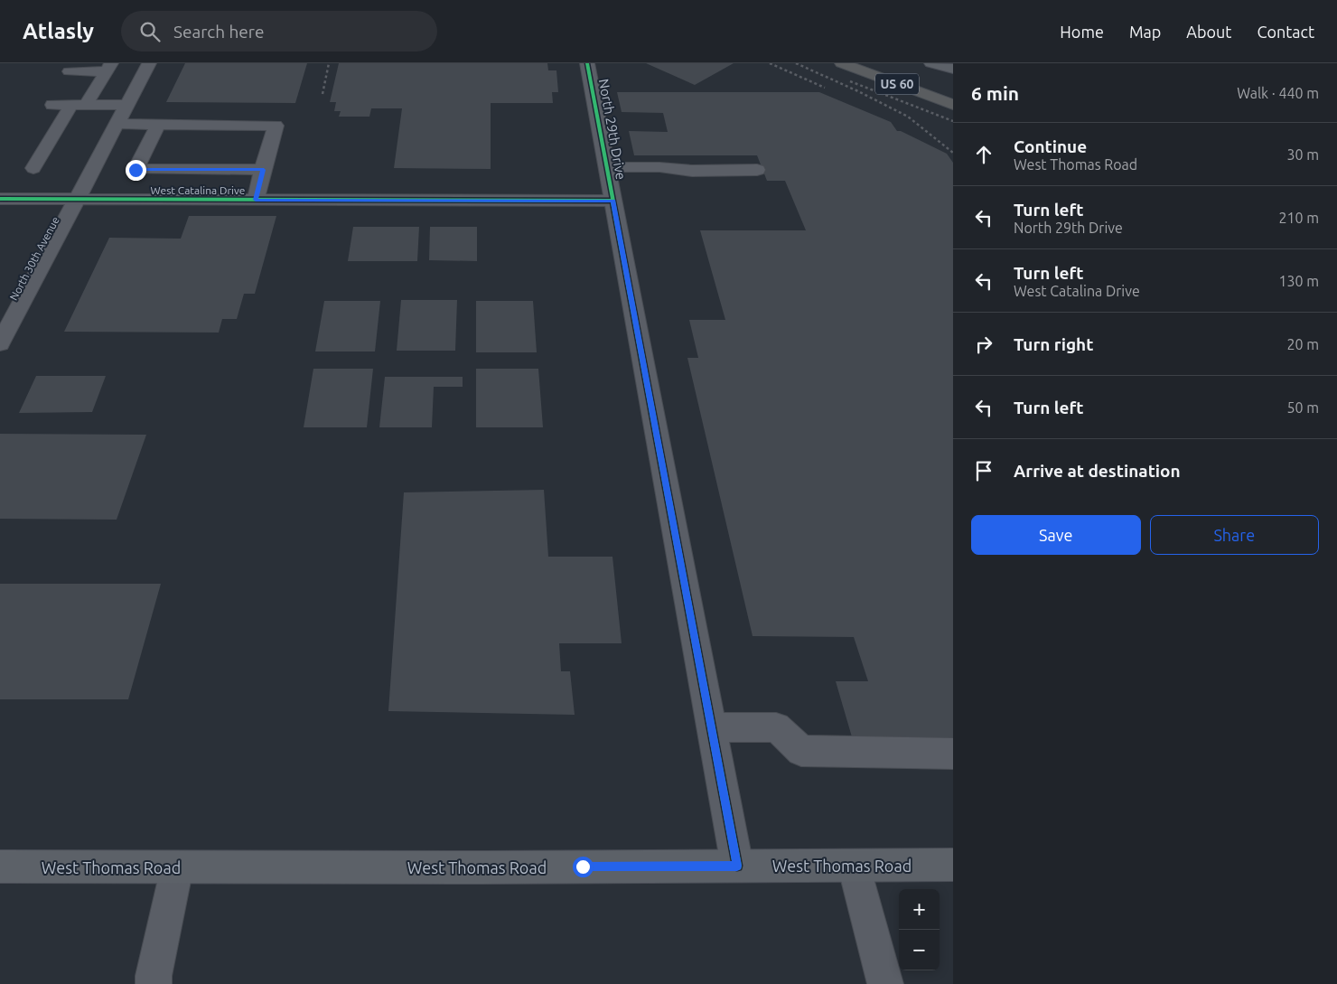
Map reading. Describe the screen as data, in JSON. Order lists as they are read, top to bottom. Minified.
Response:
{"streets":{"highway":["US 60"],"main road":["West Thomas Road"],"street":["North 29th Drive","West Catalina Drive","North 30th Avenue"]},"crossings":[["North 29th Drive","West Catalina Drive"],["North 29th Drive","West Thomas Road"],["West Catalina Drive","North 30th Avenue"]],"page":{"header":"Atlasly","search":"Search here","nav":["Home","Map","About","Contact"],"heading":["6 min","Walk · 440 m"],"list":[["Continue","West Thomas Road","30 m"],["Turn left","North 29th Drive","210 m"],["Turn left","West Catalina Drive","130 m"],["Turn right","20 m"],["Turn left","50 m"],"Arrive at destination"],"buttons":["Save","Share"],"map_buttons":["+","−"]}}
